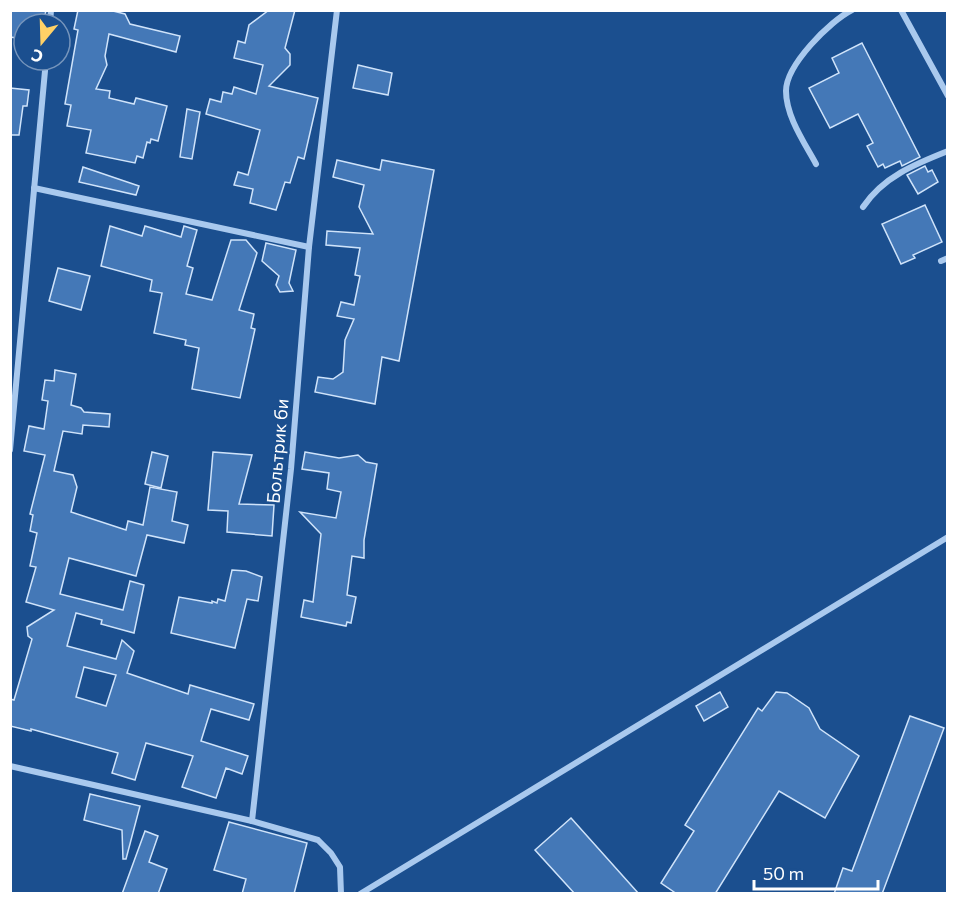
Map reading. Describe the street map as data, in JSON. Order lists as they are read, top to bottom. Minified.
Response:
{"streets":{"street":["Больтрик би"]},"scale_bar":"50 m","north":"bottom"}
